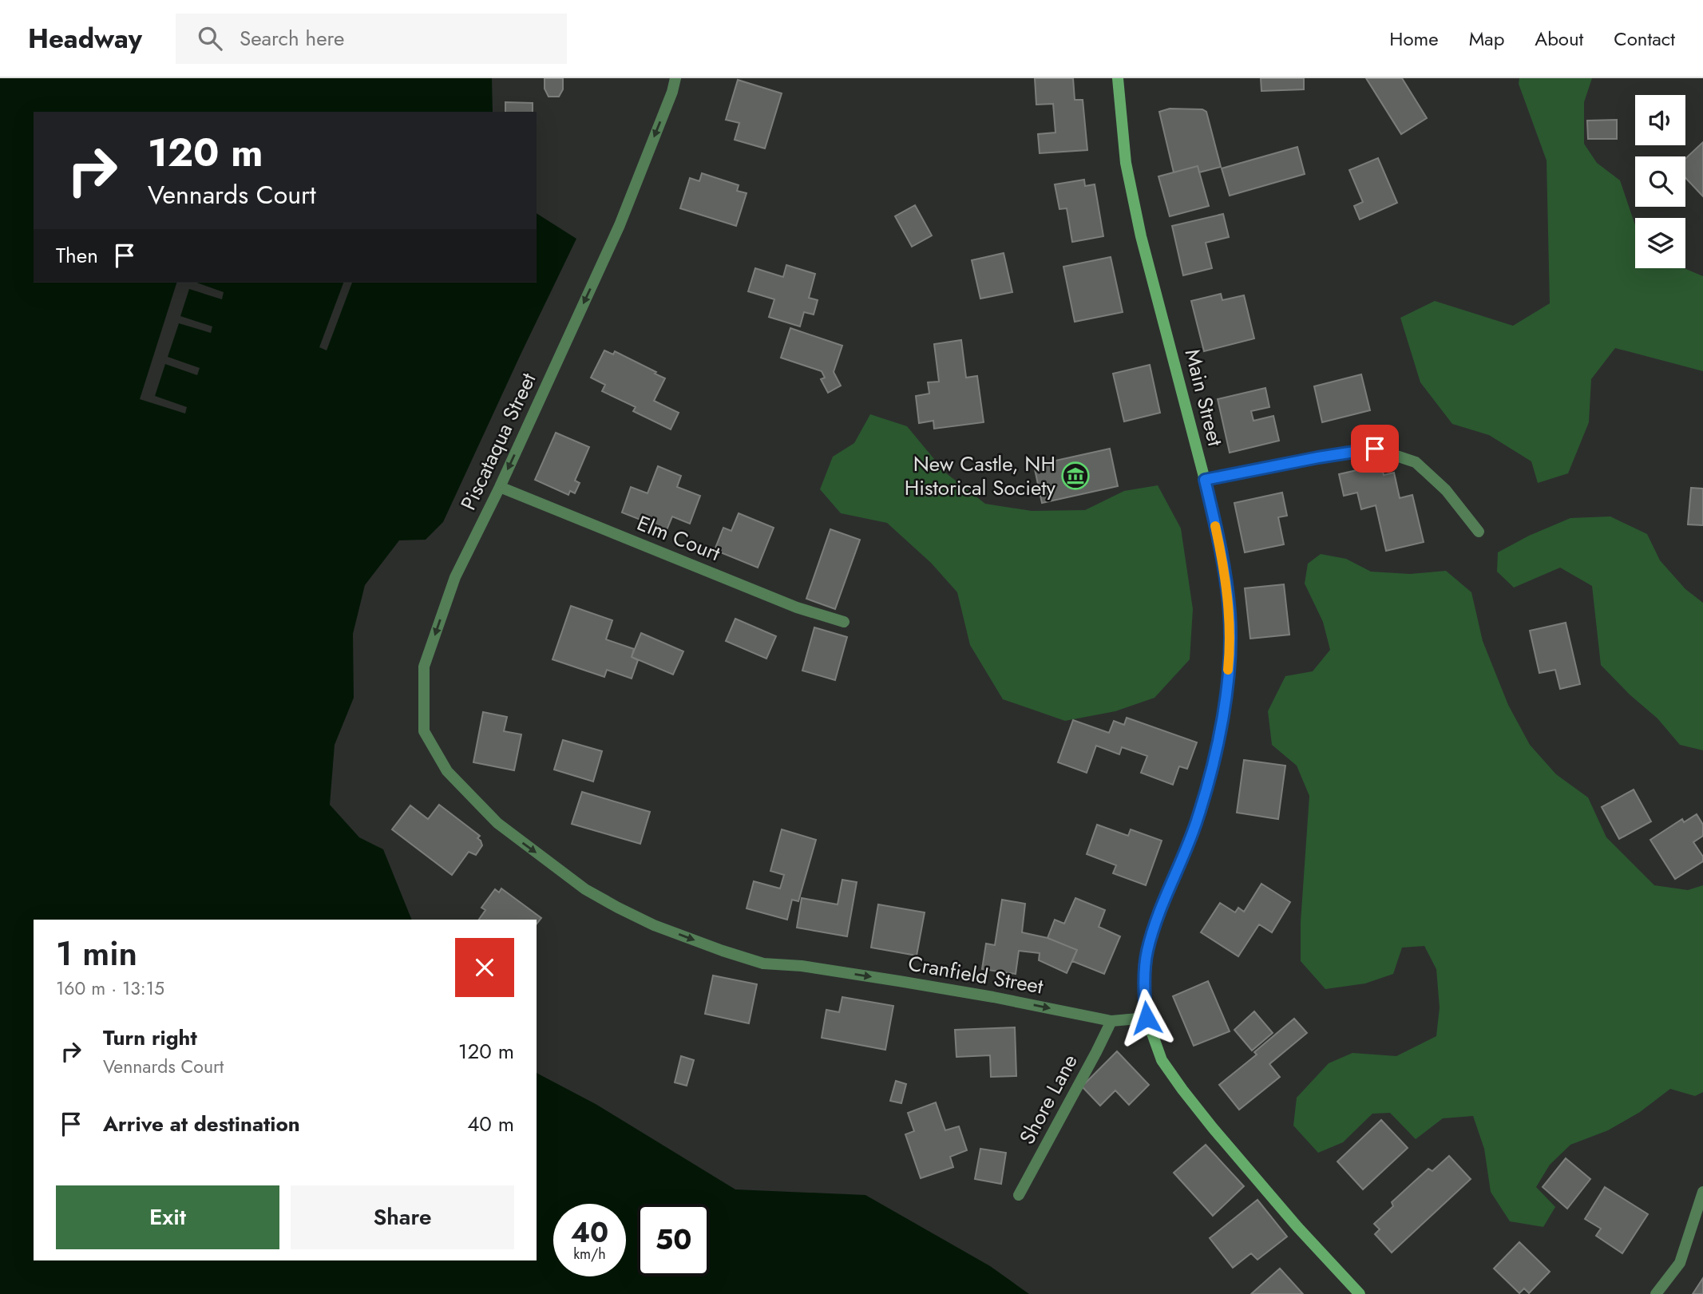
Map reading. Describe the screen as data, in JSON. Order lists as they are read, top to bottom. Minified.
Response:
{"streets":{"main road":["Main Street"],"street":["Piscataqua Street","Elm Court","Cranfield Street","Shore Lane"]},"crossings":[["Main Street","Cranfield Street"],["Piscataqua Street","Elm Court"],["Piscataqua Street","Cranfield Street"],["Cranfield Street","Shore Lane"]],"one_way":["Piscataqua Street","Cranfield Street"],"places":{"museum":["New Castle, NH Historical Society"]},"page":{"header":"Headway","search":"Search here","nav":["Home","Map","About","Contact"],"turn":["120 m","Vennards Court"],"then":"Then","heading":["1 min","160 m · 13:15"],"list":[{"name":"Turn right","note":"Vennards Court","value":"120 m"},{"name":"Arrive at destination","value":"40 m"}],"buttons":["Exit","Share"],"speed":"40 km/h","limit":"50"}}
